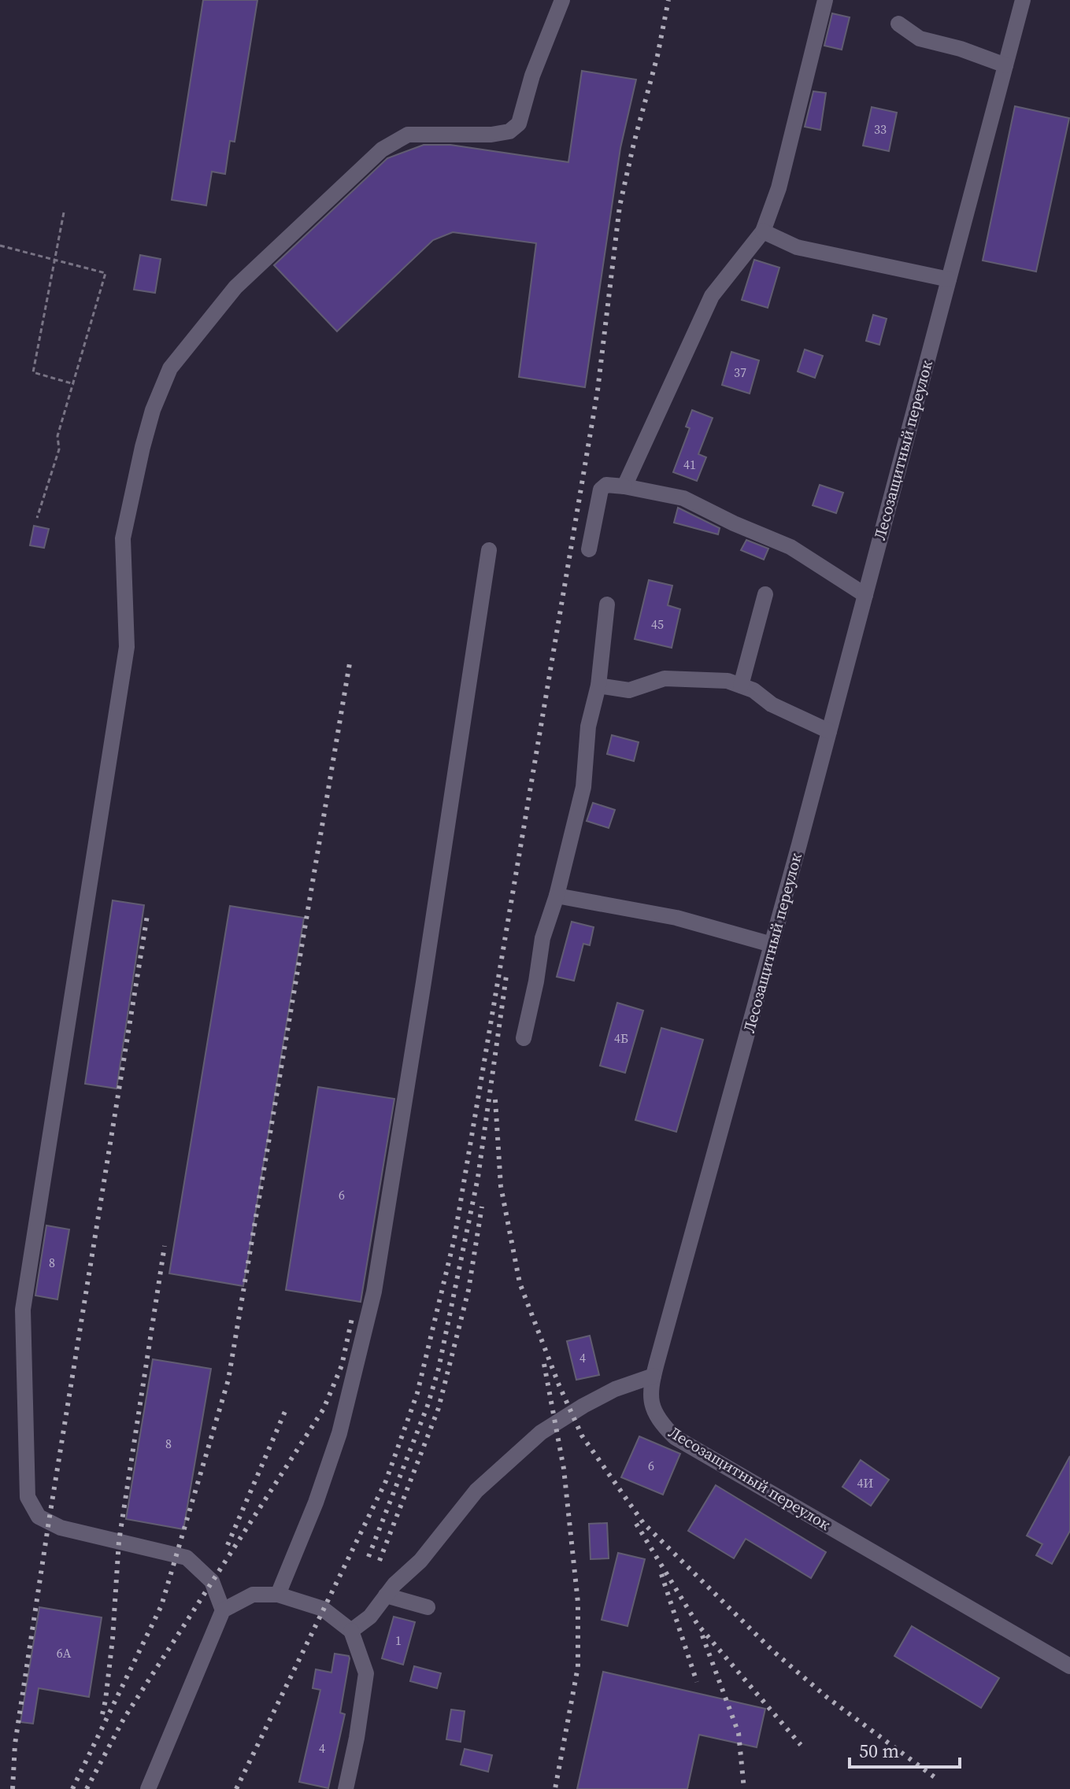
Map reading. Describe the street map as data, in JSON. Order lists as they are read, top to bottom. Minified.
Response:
{"streets":{"street":["Лесозащитный переулок"]},"house_numbers":["33","37","41","45","4Б","6","8","4","8","6","4И","1","6А","4"],"scale_bar":"50 m"}
